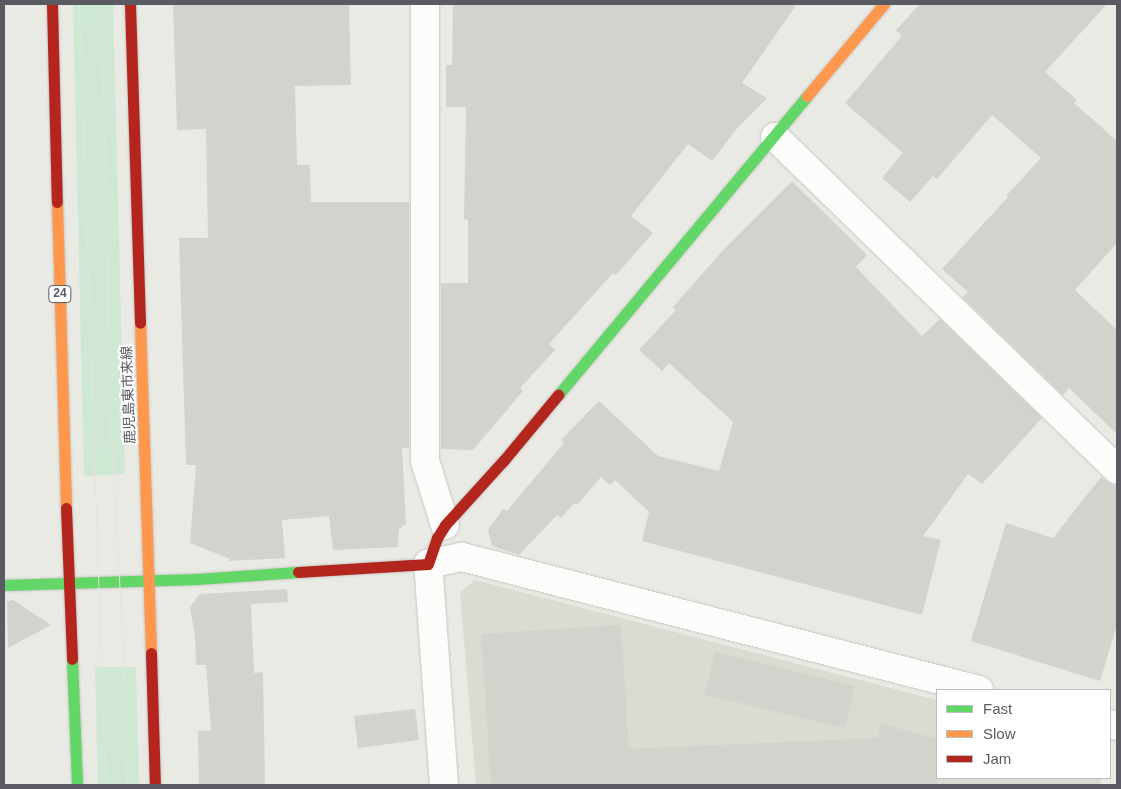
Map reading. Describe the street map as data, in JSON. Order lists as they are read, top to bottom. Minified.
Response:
{"streets":{"main road":["24","鹿児島東市来線"]},"legend":["Fast","Slow","Jam"]}
